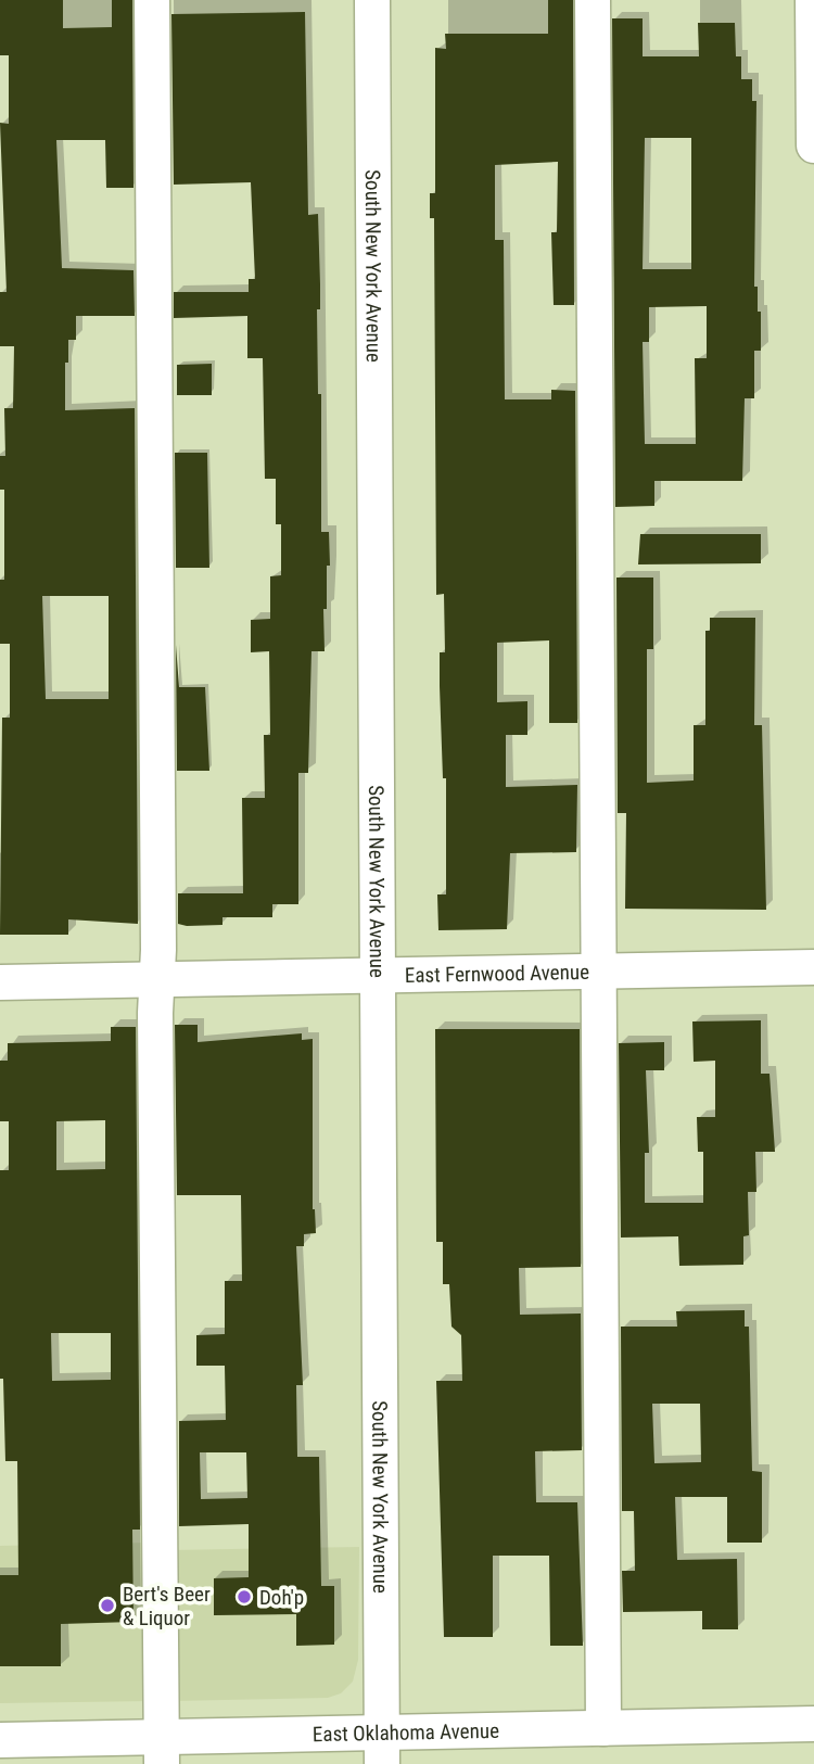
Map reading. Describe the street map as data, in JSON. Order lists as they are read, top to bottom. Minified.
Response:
{"streets":{"street":["South New York Avenue","East Fernwood Avenue","East Oklahoma Avenue"]},"crossings":[["South New York Avenue","East Fernwood Avenue"],["South New York Avenue","East Oklahoma Avenue"]],"places":["Doh'p","Bert's Beer & Liquor"]}
